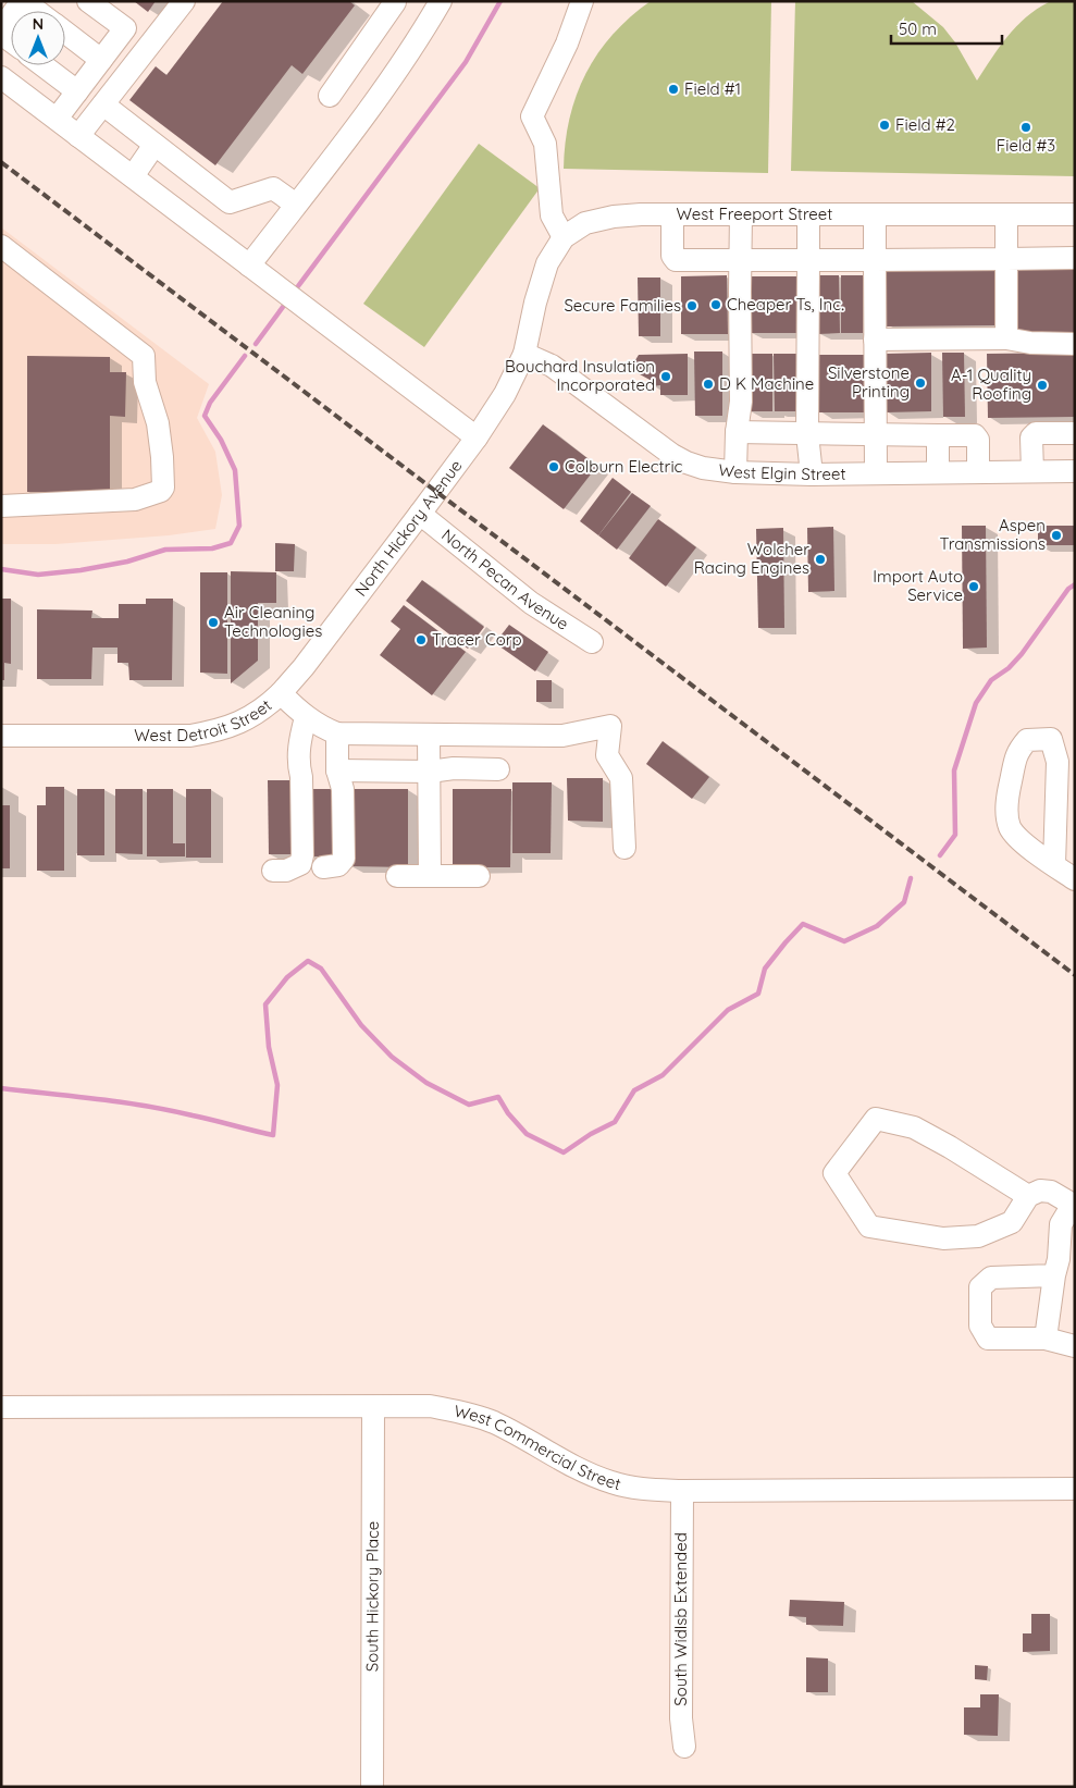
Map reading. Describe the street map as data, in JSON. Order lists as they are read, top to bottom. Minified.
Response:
{"streets":{"street":["West Freeport Street","West Elgin Street","North Hickory Avenue","North Pecan Avenue","West Detroit Street","West Commercial Street","South Hickory Place","South Widlsb Extended"]},"crossings":[["West Freeport Street","West Elgin Street"],["West Freeport Street","North Hickory Avenue"],["West Elgin Street","North Hickory Avenue"],["North Hickory Avenue","North Pecan Avenue"],["North Hickory Avenue","West Detroit Street"],["West Commercial Street","South Hickory Place"],["West Commercial Street","South Widlsb Extended"]],"places":["Field #1","Field #2","Field #3","Cheaper Ts, Inc.","Secure Families","Bouchard Insulation Incorporated","Silverstone Printing","D K Machine","A-1 Quality Roofing","Colburn Electric","Aspen Transmissions","Wolcher Racing Engines","Import Auto Service","Air Cleaning Technologies","Tracer Corp"],"scale_bar":"50 m","north":"top"}
